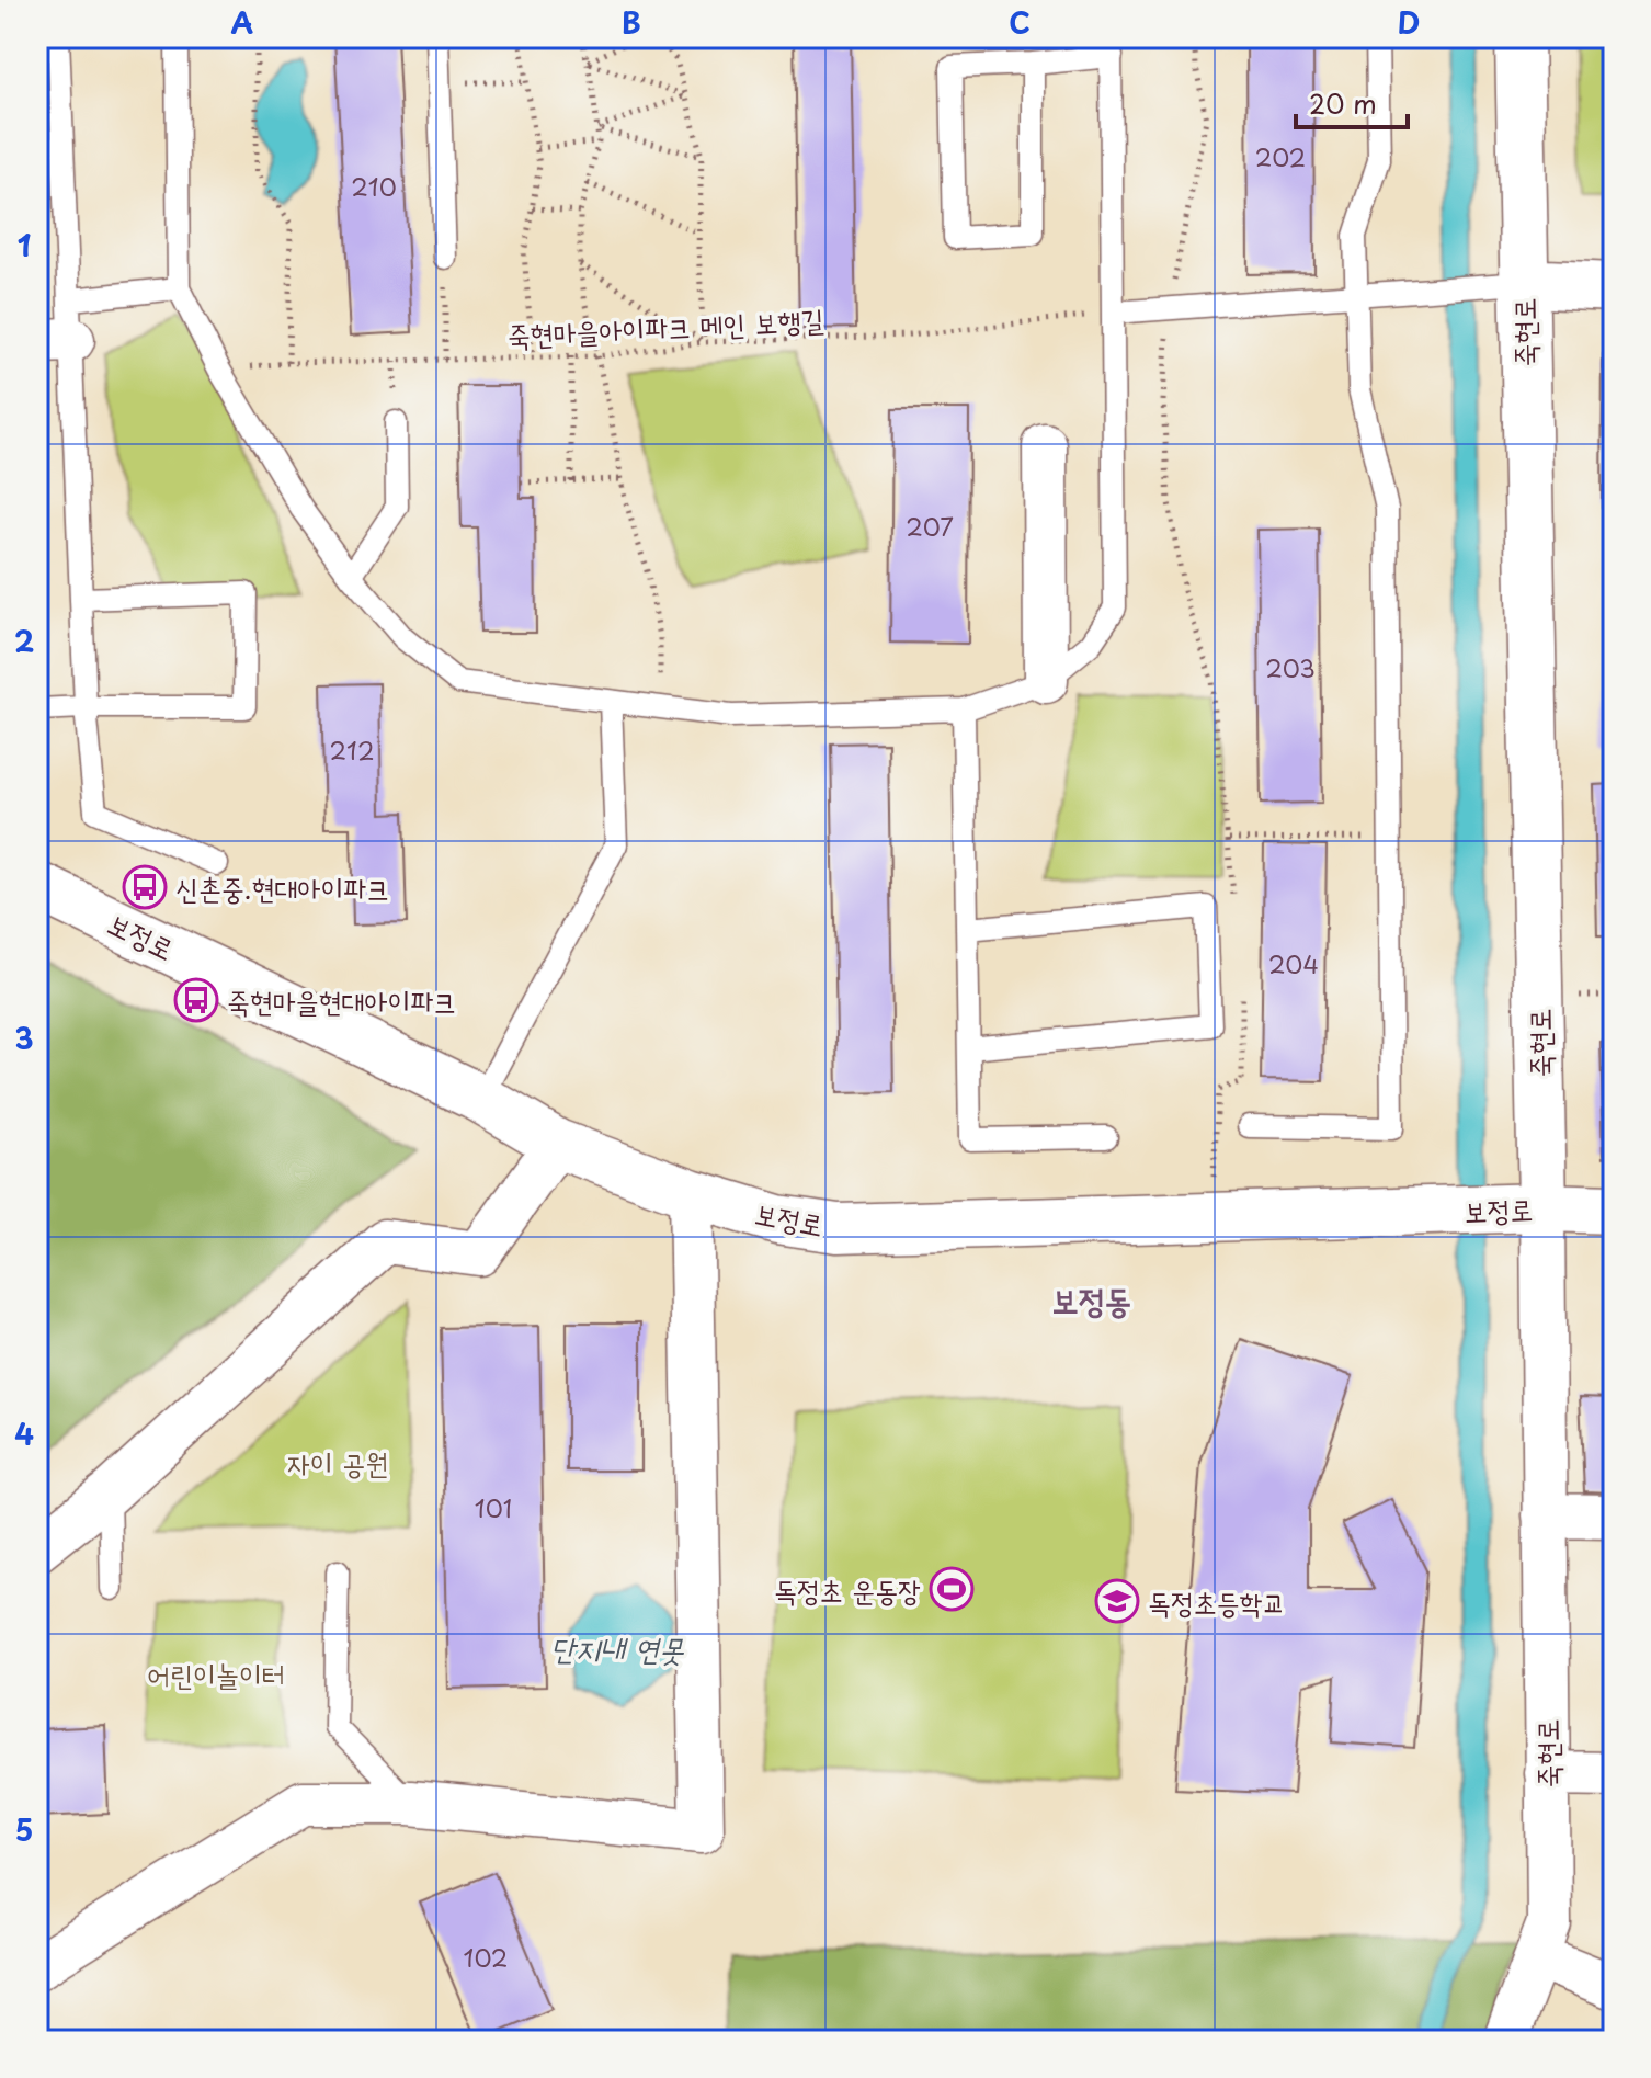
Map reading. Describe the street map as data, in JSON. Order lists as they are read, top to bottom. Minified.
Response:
{"streets":{"street":["죽현로","보정로"],"path":["죽현마을아이파크 메인 보행길"]},"crossings":[["죽현로","보정로"]],"districts":["보정동"],"water":["단지내 연못"],"parks":["자이 공원","어린이놀이터"],"places":{"bus stop":["신촌중.현대아이파크","죽현마을현대아이파크"],"sports":["독정초 운동장"],"school or university":["독정초등학교"]},"house_numbers":["202","210","207","203","212","204","101","102"],"scale_bar":"20 m","grid":{"columns":["A","B","C","D"],"rows":["1","2","3","4","5"]}}
